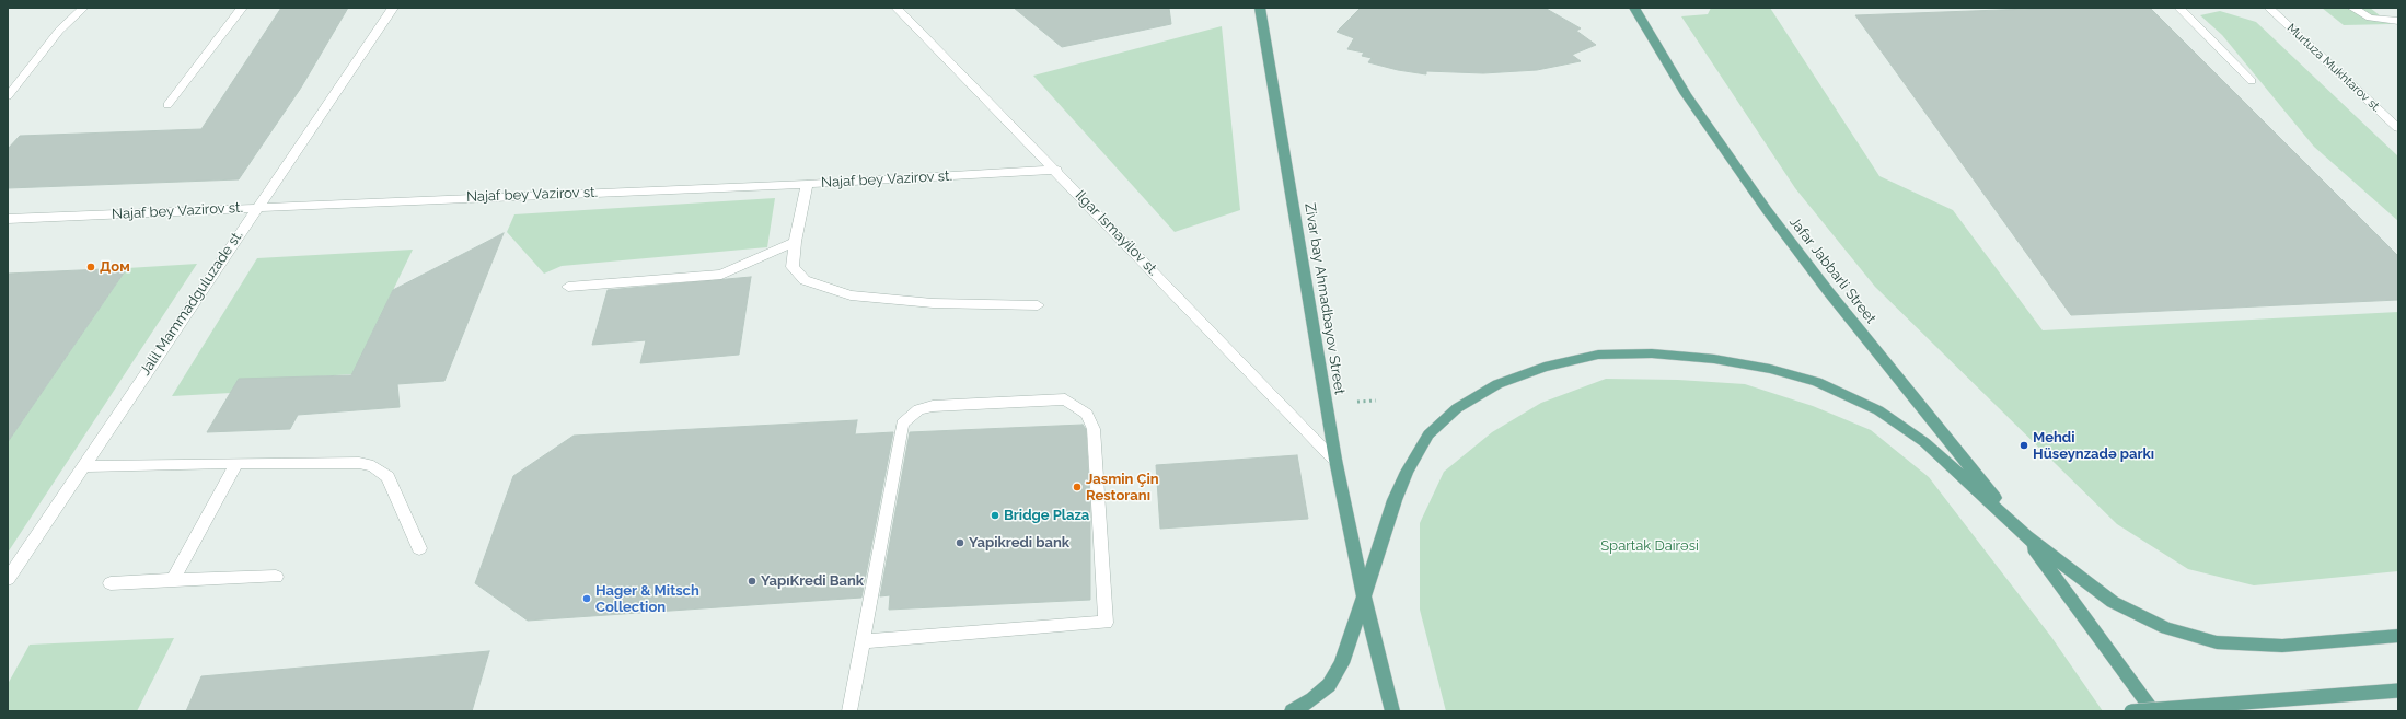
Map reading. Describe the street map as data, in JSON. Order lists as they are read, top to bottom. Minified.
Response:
{"streets":{"main road":["Jafar Jabbarli Street","Zivar bay Ahmadbayov Street"],"street":["Murtuza Mukhtarov st.","Najaf bey Vazirov st.","Ilgar Ismayilov st.","Jalil Mammadguluzade st."]},"crossings":[["Najaf bey Vazirov st.","Ilgar Ismayilov st."],["Najaf bey Vazirov st.","Jalil Mammadguluzade st."],["Ilgar Ismayilov st.","Zivar bay Ahmadbayov Street"]],"parks":["Spartak Dairəsi"],"places":["Дом","Mehdi Hüseynzadə parkı","Jasmin Çin Restoranı","Bridge Plaza","Yapikredi bank","YapıKredi Bank","Hager & Mitsch Collection"]}
